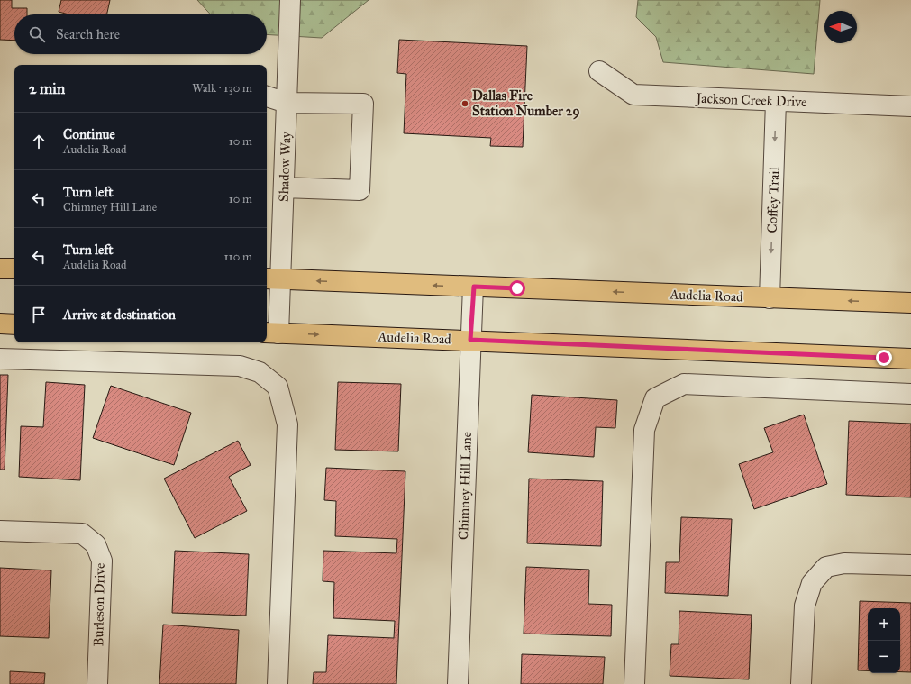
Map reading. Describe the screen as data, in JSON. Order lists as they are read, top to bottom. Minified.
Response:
{"streets":{"main road":["Audelia Road"],"street":["Jackson Creek Drive","Shadow Way","Coffey Trail","Chimney Hill Lane","Burleson Drive"]},"crossings":[["Jackson Creek Drive","Coffey Trail"],["Shadow Way","Audelia Road"],["Coffey Trail","Audelia Road"],["Audelia Road","Chimney Hill Lane"]],"one_way":["Coffey Trail"],"places":["Dallas Fire Station Number 29"],"north":"left","page":{"search":"Search here","heading":["2 min","Walk · 130 m"],"list":[["Continue","Audelia Road","10 m"],["Turn left","Chimney Hill Lane","10 m"],["Turn left","Audelia Road","110 m"],"Arrive at destination"],"map_buttons":["+","−"]}}
